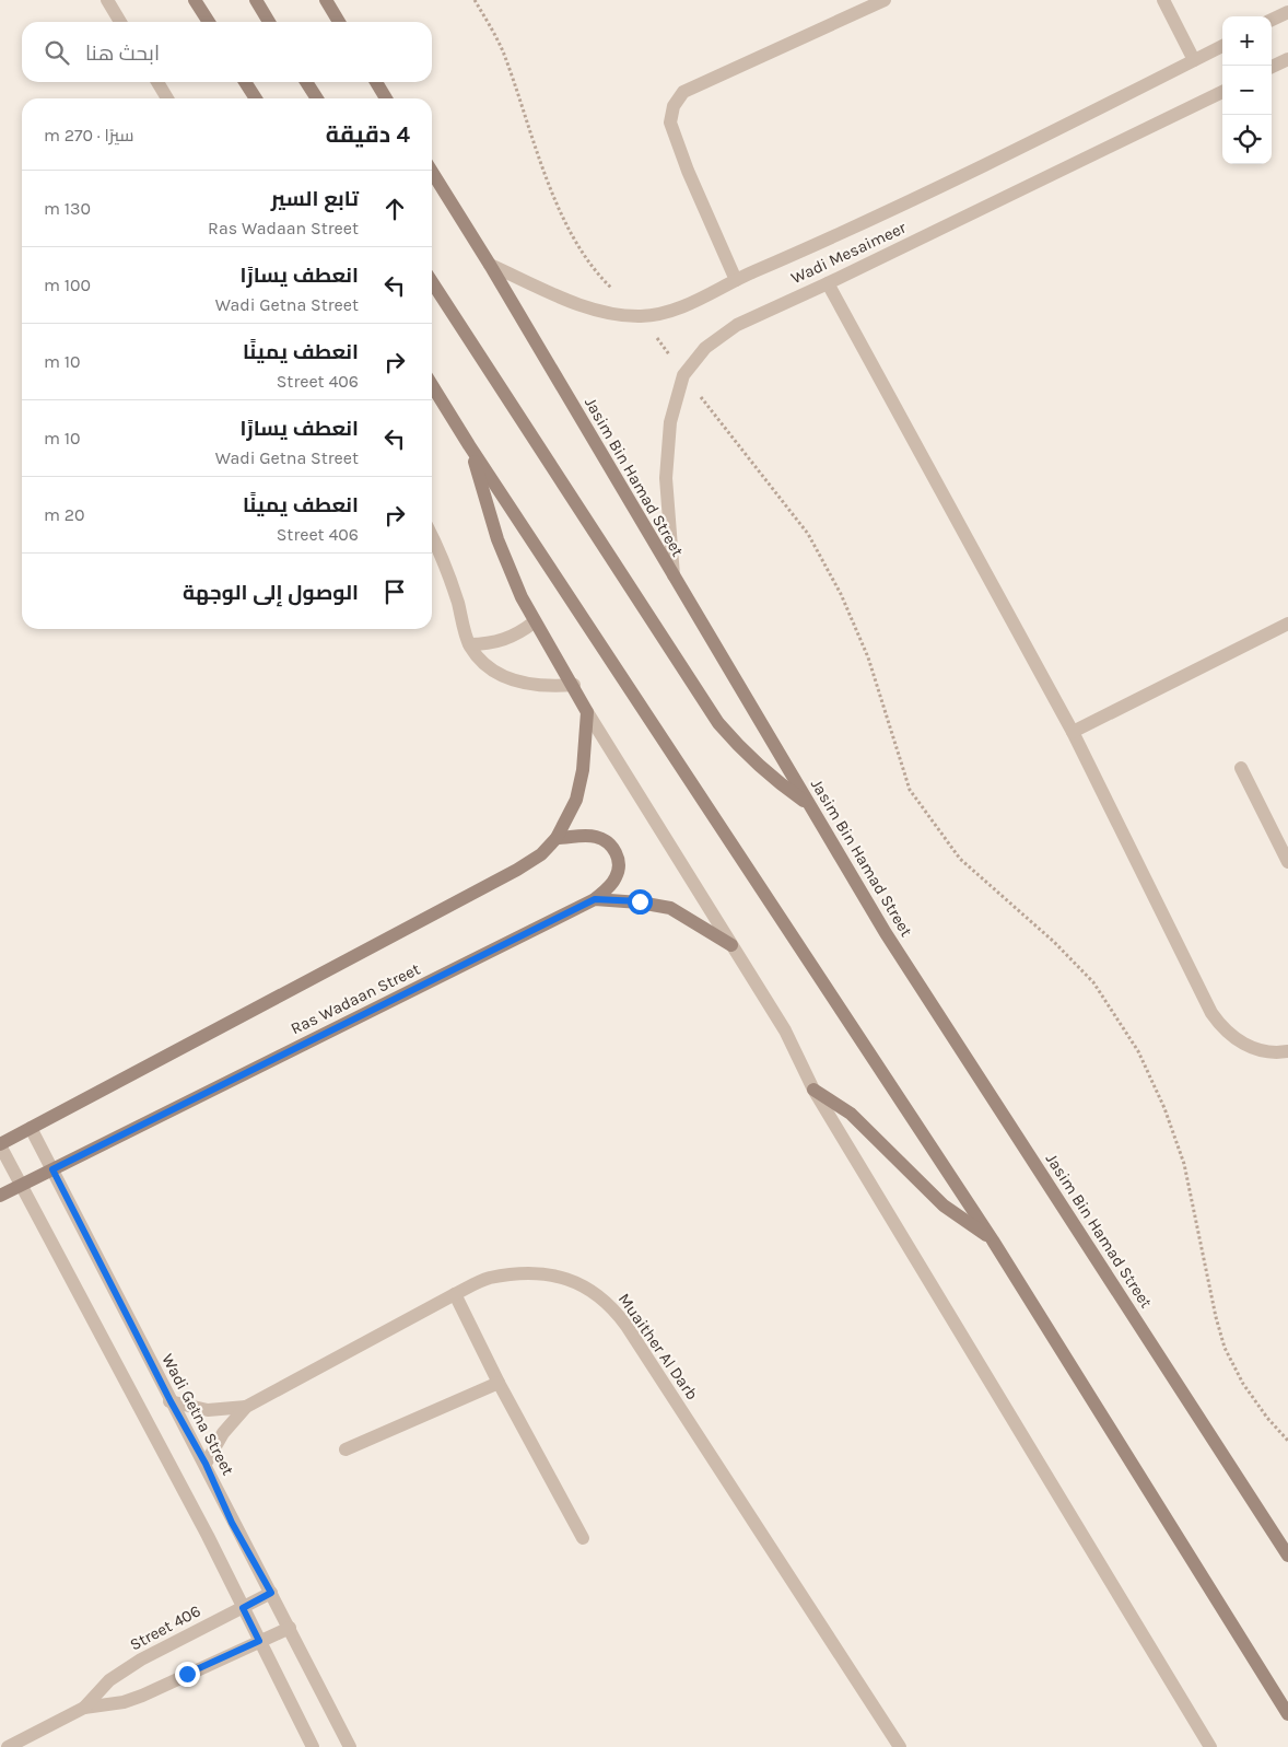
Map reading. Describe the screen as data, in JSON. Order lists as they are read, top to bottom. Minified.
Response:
{"streets":{"main road":["Jasim Bin Hamad Street","Ras Wadaan Street"],"street":["Wadi Mesaimeer","Muaither Al Darb","Wadi Getna Street","Street 406"]},"crossings":[["Wadi Mesaimeer","Jasim Bin Hamad Street"],["Ras Wadaan Street","Wadi Getna Street"],["Muaither Al Darb","Wadi Getna Street"],["Wadi Getna Street","Street 406"]],"page":{"map_buttons":["+","−"],"search":"ابحث هنا","heading":["4 دقيقة","سيرًا · 270 m"],"list":[["تابع السير","Ras Wadaan Street","130 m"],["انعطف يسارًا","Wadi Getna Street","100 m"],["انعطف يمينًا","Street 406","10 m"],["انعطف يسارًا","Wadi Getna Street","10 m"],["انعطف يمينًا","Street 406","20 m"],"الوصول إلى الوجهة"]}}
